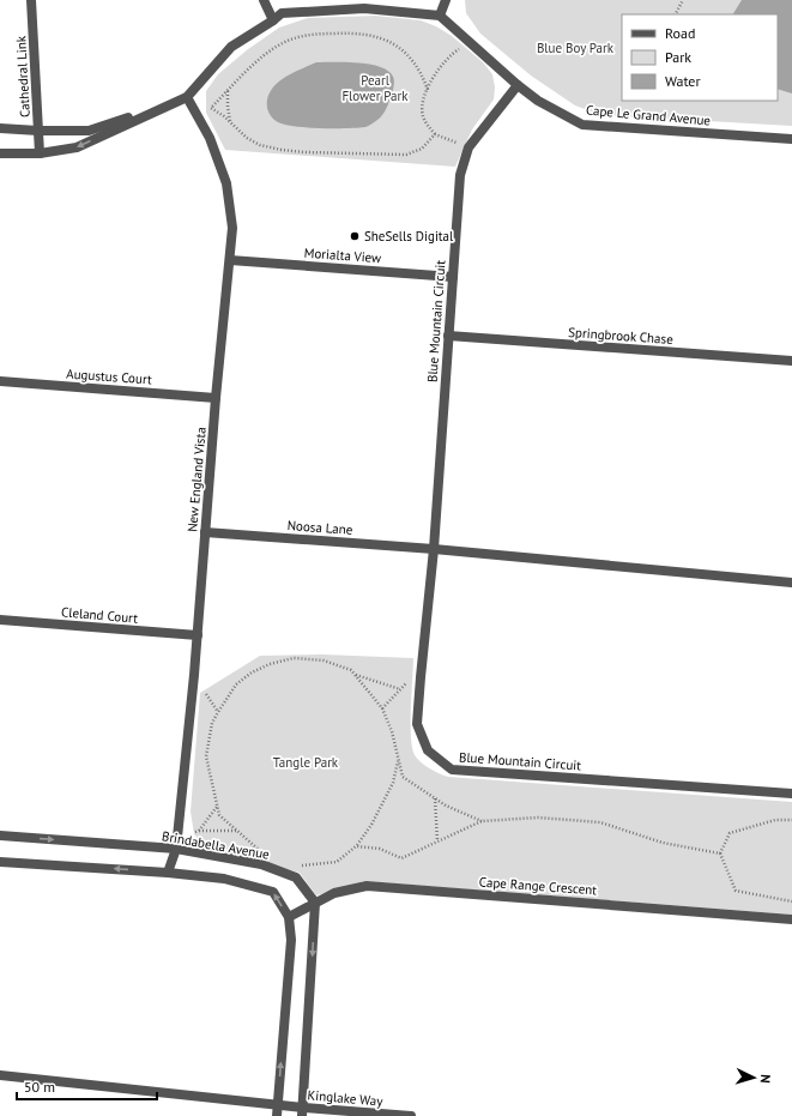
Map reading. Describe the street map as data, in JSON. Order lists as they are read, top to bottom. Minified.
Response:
{"streets":{"street":["Cathedral Link","Cape Le Grand Avenue","Morialta View","Blue Mountain Circuit","Springbrook Chase","Augustus Court","New England Vista","Noosa Lane","Cleland Court","Brindabella Avenue","Cape Range Crescent","Kinglake Way"]},"crossings":[["Cape Le Grand Avenue","Blue Mountain Circuit"],["Morialta View","Blue Mountain Circuit"],["Morialta View","New England Vista"],["Blue Mountain Circuit","Springbrook Chase"],["Blue Mountain Circuit","Noosa Lane"],["Augustus Court","New England Vista"],["New England Vista","Noosa Lane"],["New England Vista","Cleland Court"],["New England Vista","Brindabella Avenue"],["Brindabella Avenue","Cape Range Crescent"]],"parks":["Blue Boy Park","Pearl Flower Park","Tangle Park"],"places":["SheSells Digital"],"legend":["Road","Park","Water"],"scale_bar":"50 m","north":"right"}
